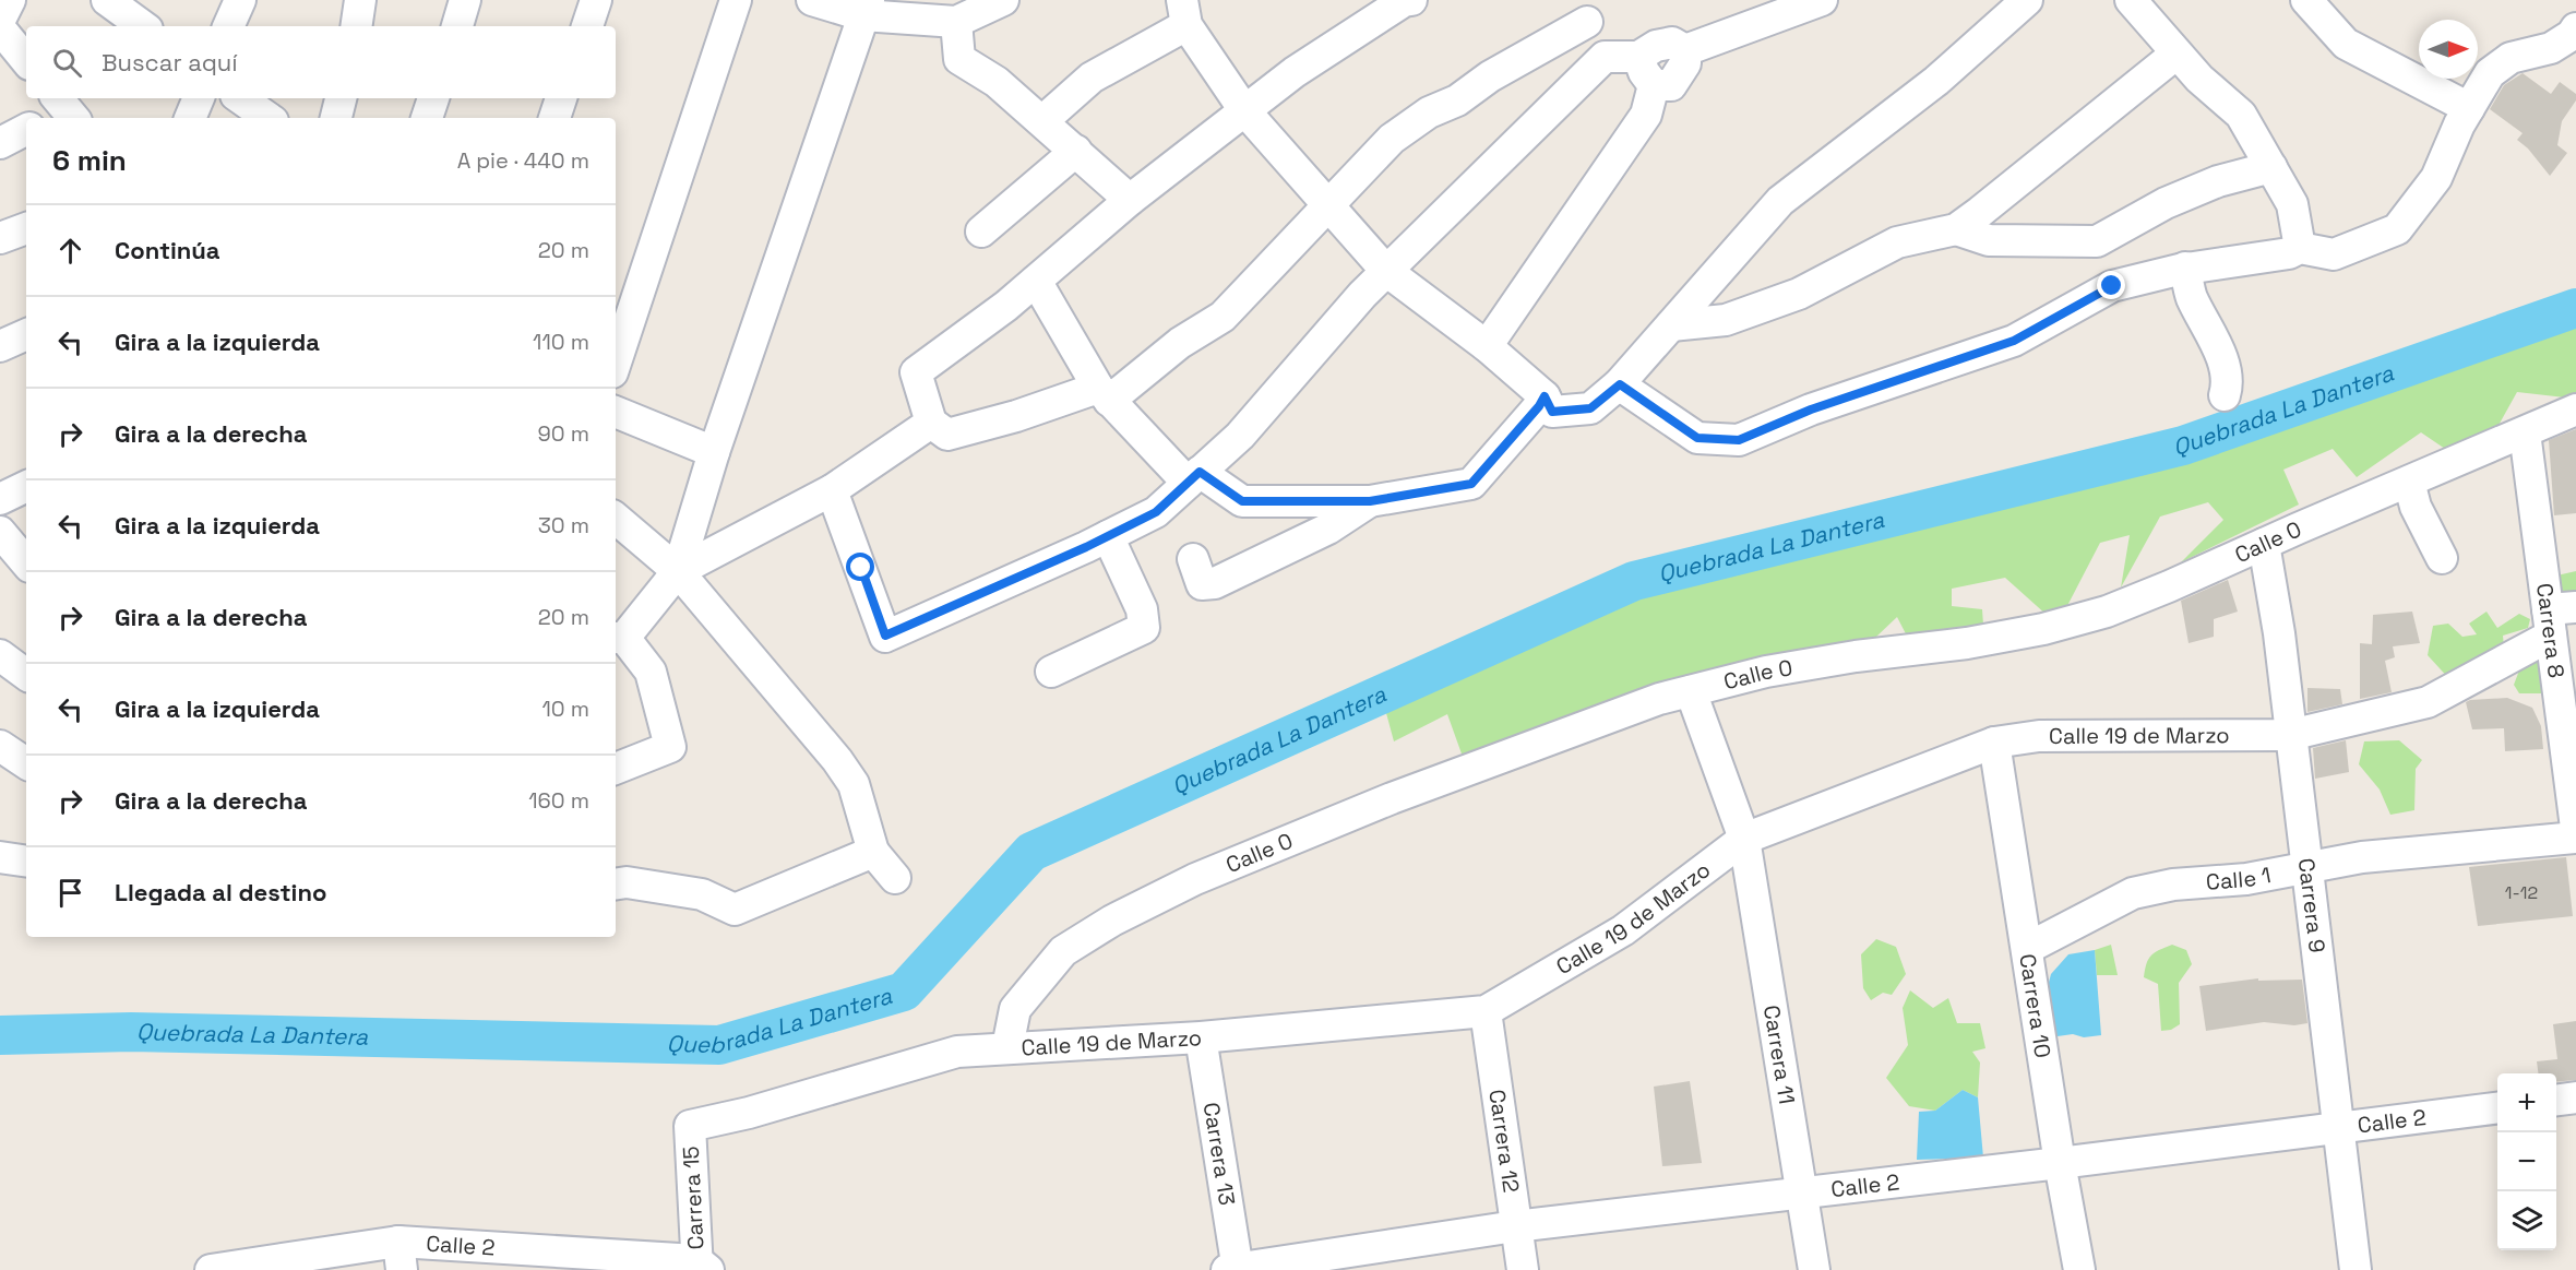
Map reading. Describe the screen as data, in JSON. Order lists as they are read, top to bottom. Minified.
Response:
{"streets":{"street":["Calle 0","Carrera 8","Calle 19 de Marzo","Calle 1","Carrera 9","Carrera 10","Carrera 11","Calle 2","Carrera 12","Carrera 13","Carrera 15"]},"crossings":[["Calle 0","Carrera 8"],["Calle 0","Calle 19 de Marzo"],["Calle 0","Carrera 9"],["Calle 0","Carrera 11"],["Carrera 8","Calle 19 de Marzo"],["Calle 19 de Marzo","Carrera 9"],["Calle 19 de Marzo","Carrera 10"],["Calle 19 de Marzo","Carrera 11"],["Calle 19 de Marzo","Carrera 12"],["Calle 19 de Marzo","Carrera 13"],["Calle 19 de Marzo","Carrera 15"],["Calle 1","Carrera 9"],["Calle 1","Carrera 10"],["Carrera 9","Calle 2"],["Carrera 10","Calle 2"],["Carrera 11","Calle 2"],["Calle 2","Carrera 12"],["Calle 2","Carrera 13"],["Calle 2","Carrera 15"]],"water":["Quebrada La Dantera"],"house_numbers":["1-12"],"north":"right","page":{"search":"Buscar aquí","heading":["6 min","A pie · 440 m"],"list":[["Continúa","20 m"],["Gira a la izquierda","110 m"],["Gira a la derecha","90 m"],["Gira a la izquierda","30 m"],["Gira a la derecha","20 m"],["Gira a la izquierda","10 m"],["Gira a la derecha","160 m"],"Llegada al destino"],"map_buttons":["+","−"]}}
